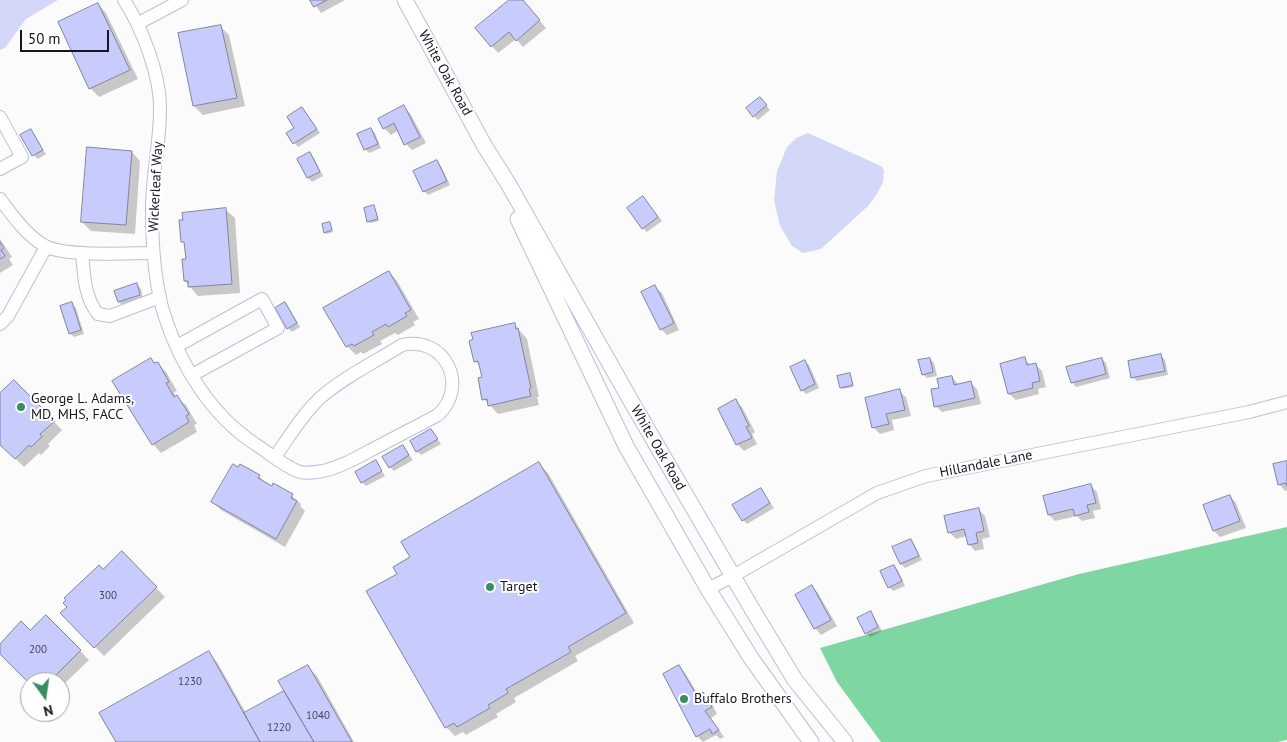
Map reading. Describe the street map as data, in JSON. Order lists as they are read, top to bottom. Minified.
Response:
{"streets":{"street":["White Oak Road","Wickerleaf Way","Hillandale Lane"]},"crossings":[["White Oak Road","Hillandale Lane"]],"places":["George L. Adams, MD, MHS, FACC","Target","Buffalo Brothers"],"house_numbers":["300","200","1230","1040","1220"],"scale_bar":"50 m","north":"bottom"}
